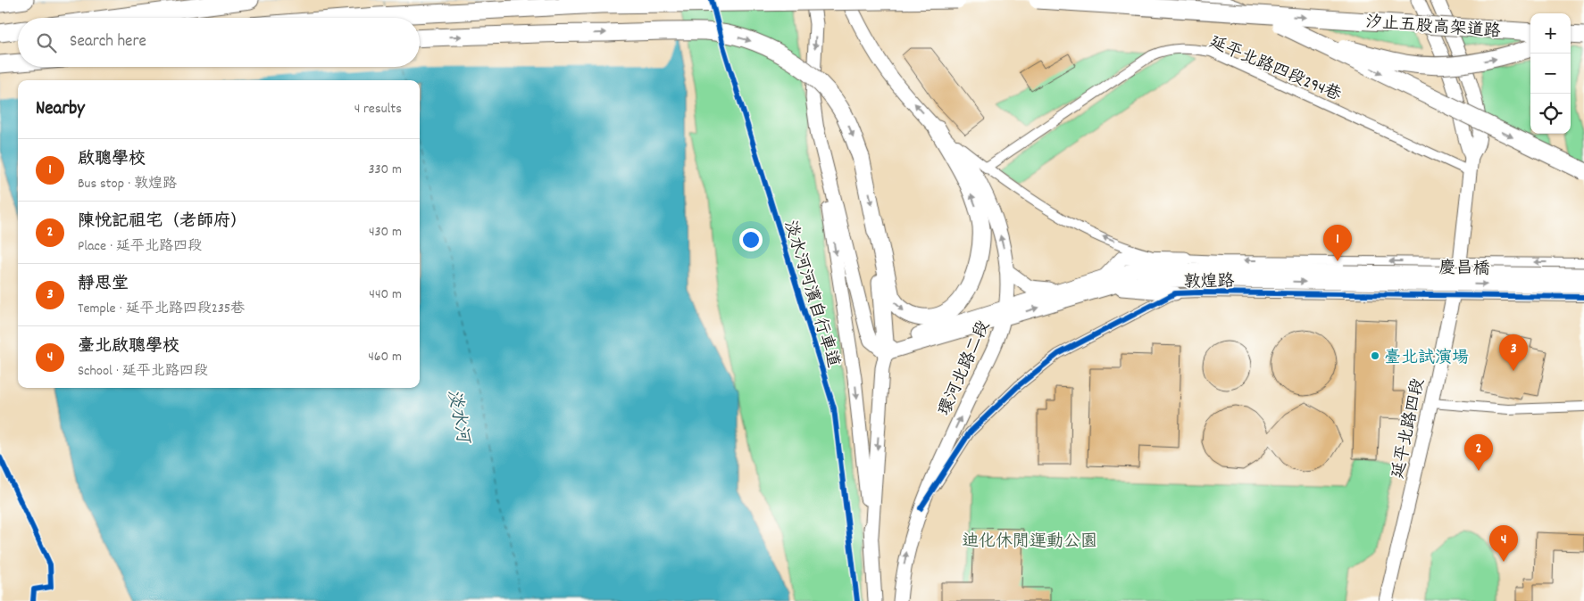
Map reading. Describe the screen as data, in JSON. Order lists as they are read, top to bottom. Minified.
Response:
{"streets":{"highway":["汐止五股高架道路"],"street":["延平北路四段294巷","慶昌橋","敦煌路","環河北路二段","延平北路四段"],"cycle path":["淡水河河濱自行車道"]},"crossings":[["延平北路四段294巷","敦煌路"],["延平北路四段294巷","延平北路四段"],["敦煌路","環河北路二段"],["敦煌路","延平北路四段"]],"water":["淡水河"],"parks":["迪化休閒運動公園"],"places":["臺北試演場"],"page":{"map_buttons":["+","−"],"search":"Search here","heading":["Nearby","4 results"],"list":[{"mark":"1","name":"啟聰學校","note":"Bus stop · 敦煌路","value":"330 m"},{"mark":"2","name":"陳悅記祖宅（老師府）","note":"Place · 延平北路四段","value":"430 m"},{"mark":"3","name":"靜思堂","note":"Temple · 延平北路四段235巷","value":"440 m"},{"mark":"4","name":"臺北啟聰學校","note":"School · 延平北路四段","value":"460 m"}],"pins":["1","3","2","4"]}}
